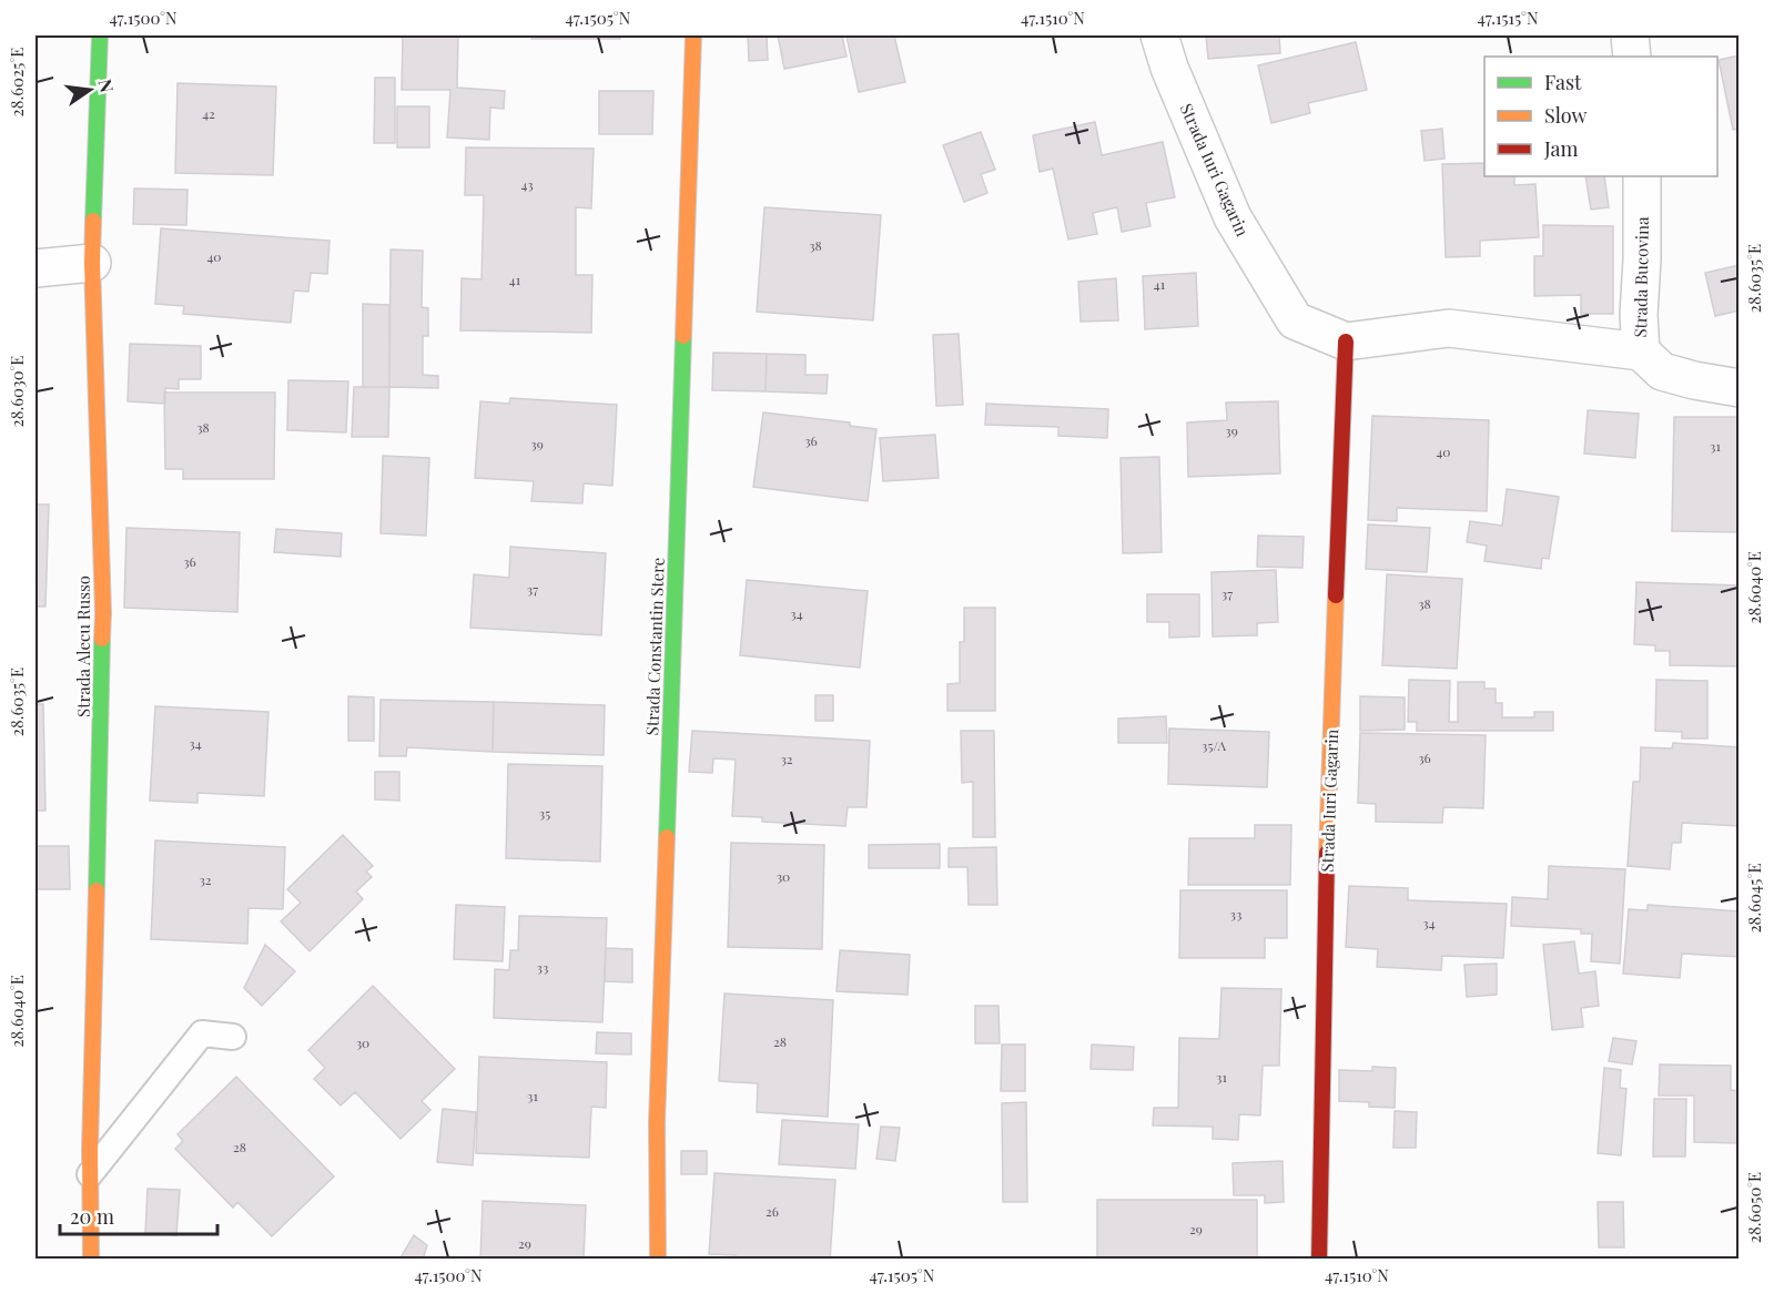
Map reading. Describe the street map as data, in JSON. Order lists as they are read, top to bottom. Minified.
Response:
{"streets":{"street":["Strada Iuri Gagarin","Strada Bucovina","Strada Alecu Russo","Strada Constantin Stere"]},"crossings":[["Strada Iuri Gagarin","Strada Bucovina"]],"house_numbers":["42","43","38","40","41","41","38","39","36","39","31","40","36","37","37","38","34","34","35/A","36","32","35","30","32","33","34","33","28","30","31","31","28","26","29","29"],"legend":["Fast","Slow","Jam"],"scale_bar":"20 m","north":"right","coordinates":["47.1500°N","47.1505°N","47.1510°N","47.1515°N","28.6025°E","28.6035°E","28.6030°E","28.6040°E","28.6045°E","28.6050°E"]}
